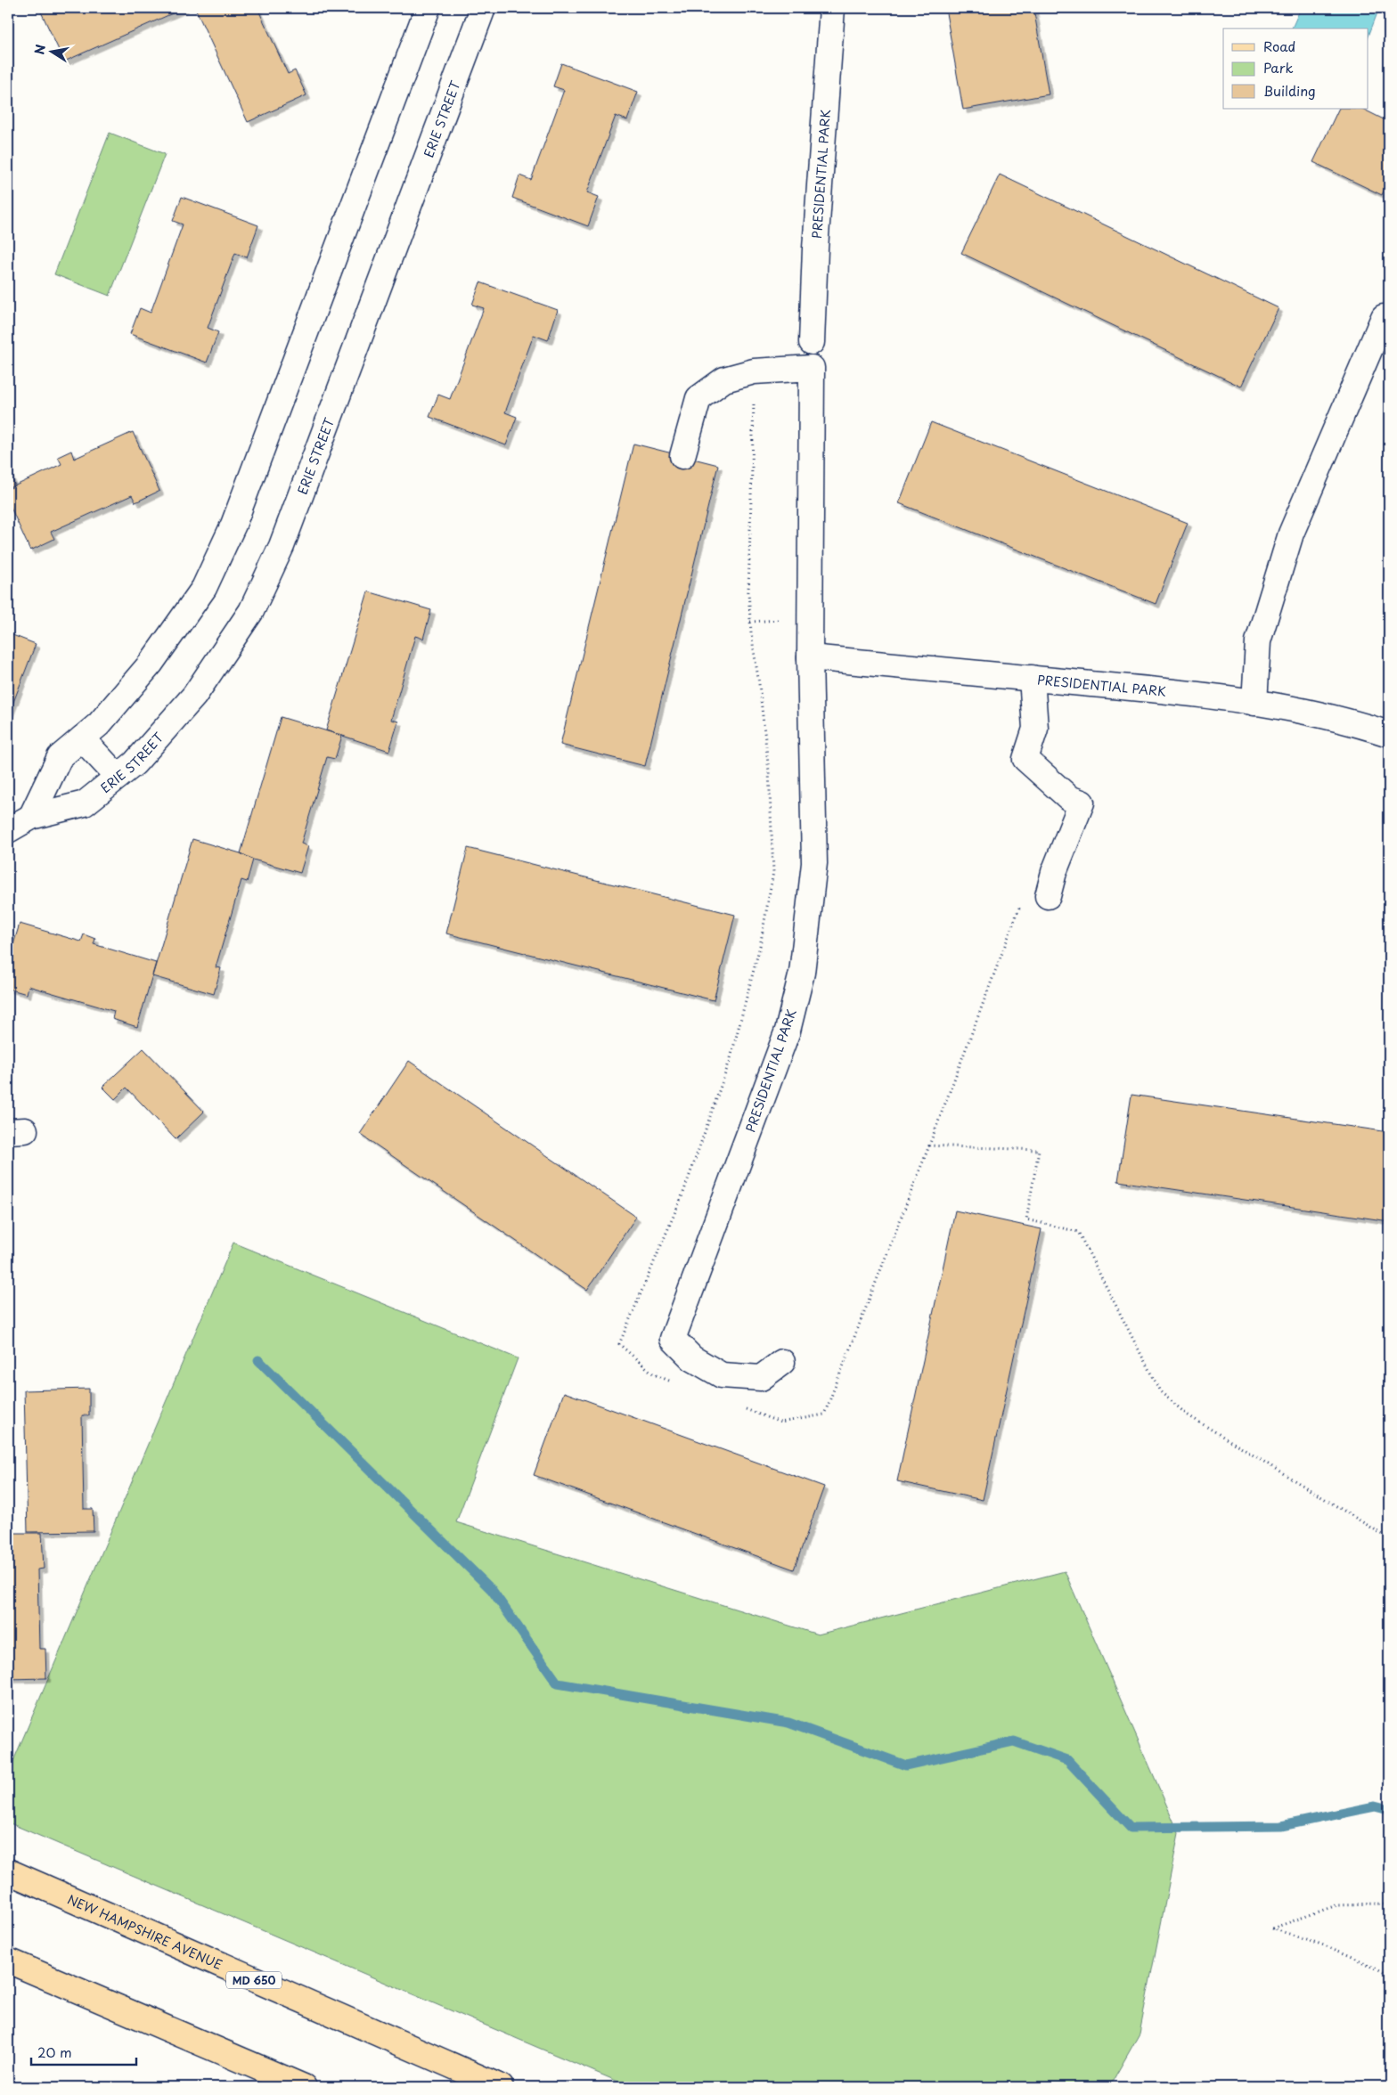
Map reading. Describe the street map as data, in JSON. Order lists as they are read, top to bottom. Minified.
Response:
{"streets":{"main road":["NEW HAMPSHIRE AVENUE","MD 650"],"street":["ERIE STREET","PRESIDENTIAL PARK"]},"legend":["Road","Park","Building"],"scale_bar":"20 m","north":"left"}
